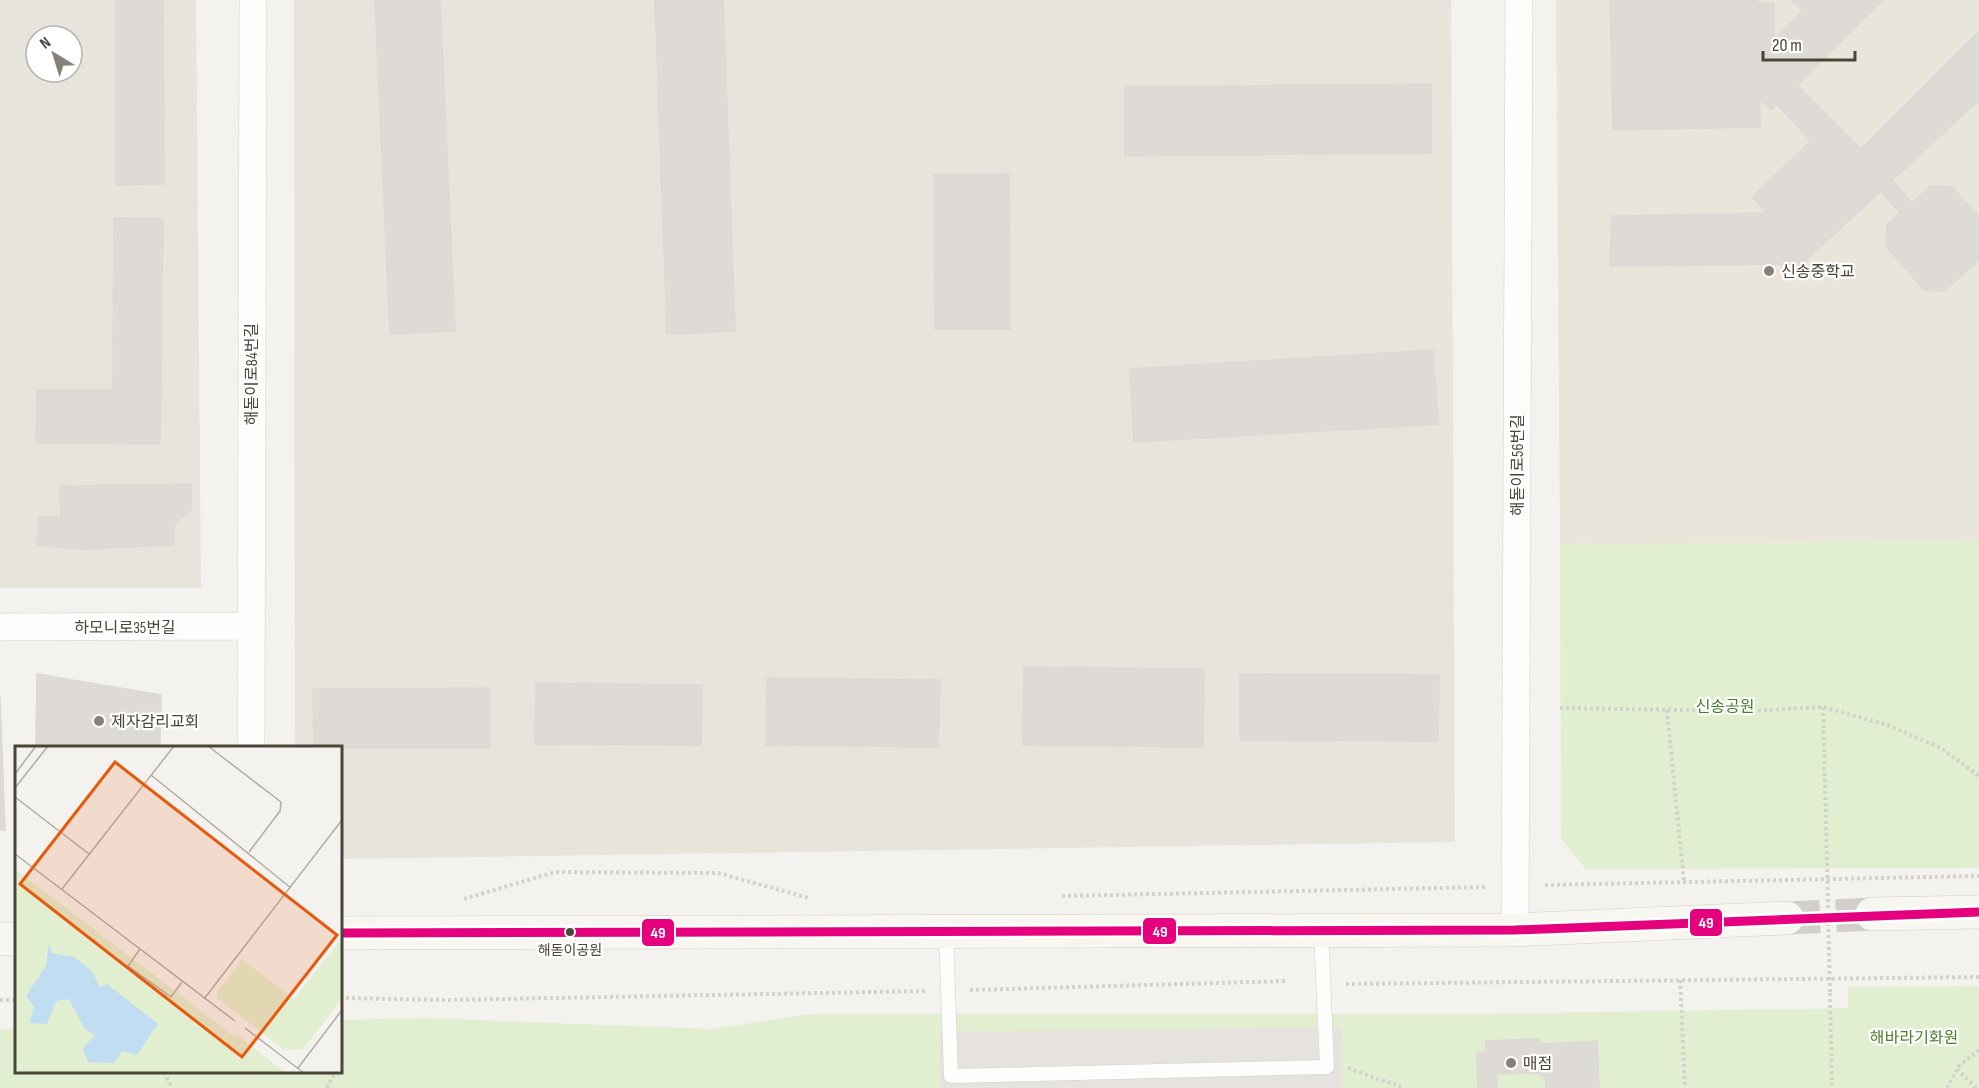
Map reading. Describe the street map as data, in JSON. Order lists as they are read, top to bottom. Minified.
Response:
{"streets":{"street":["해돋이로84번길","해돋이로56번길","하모니로35번길"]},"crossings":[["해돋이로84번길","하모니로35번길"]],"parks":["신송공원","해바라기화원"],"places":["신송중학교","제자감리교회","해돋이공원","매점"],"lines":["transit line 49"],"scale_bar":"20 m","north":"top left"}
